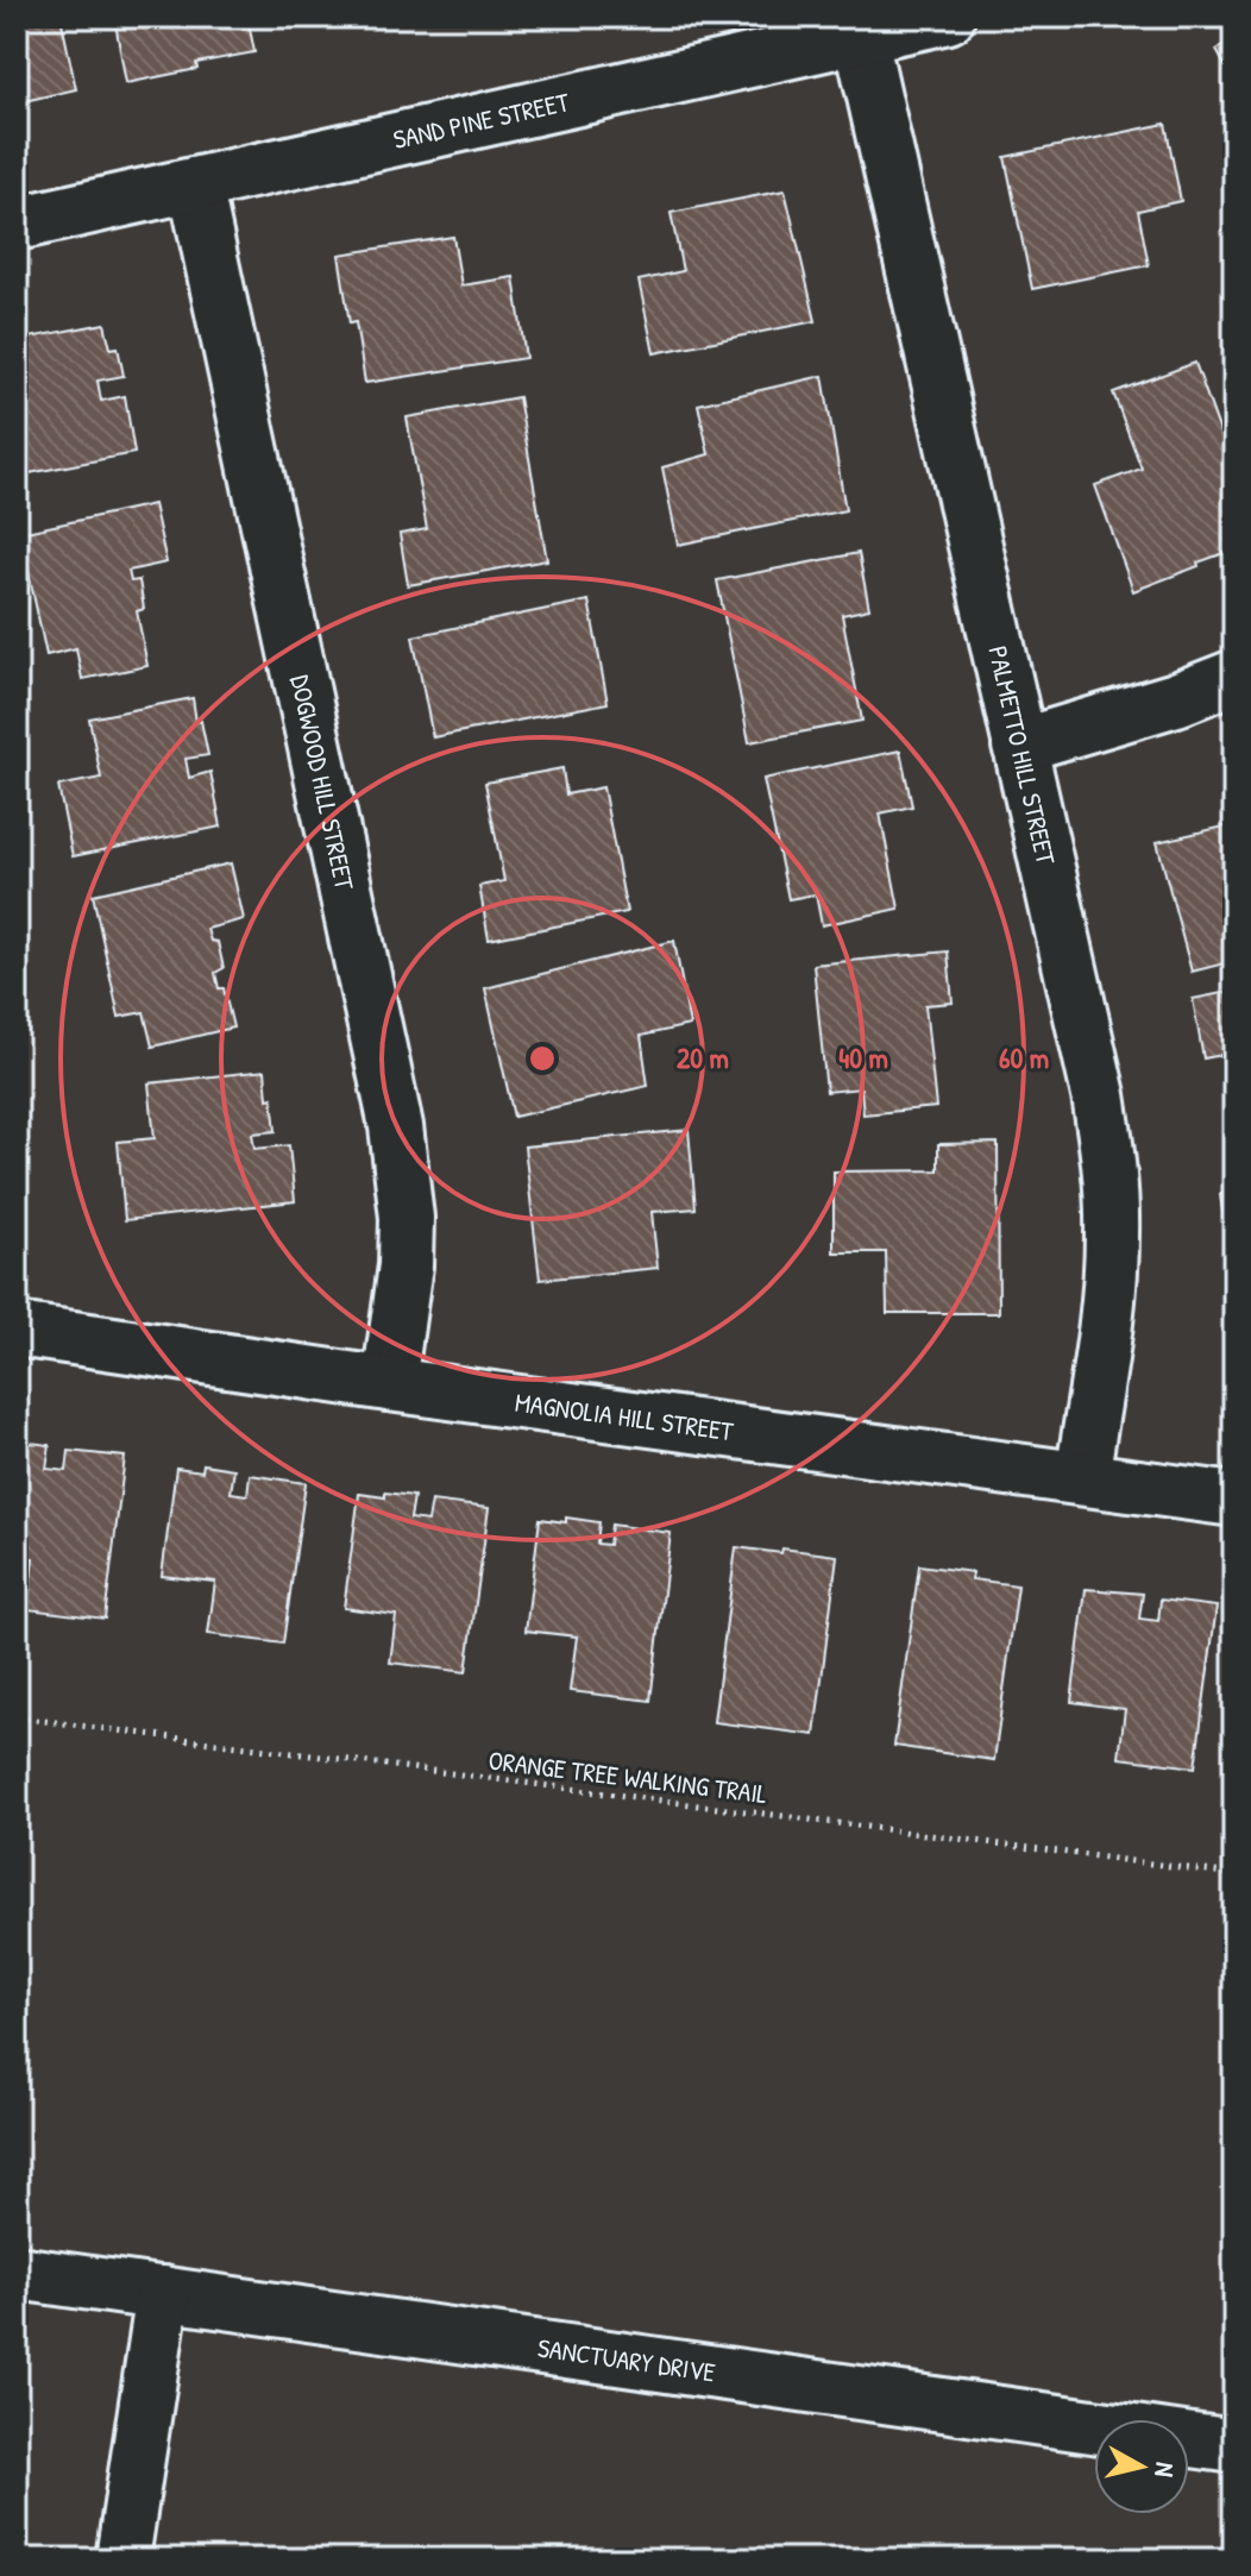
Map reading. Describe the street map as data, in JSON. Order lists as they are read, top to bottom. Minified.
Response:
{"streets":{"street":["SAND PINE STREET","PALMETTO HILL STREET","DOGWOOD HILL STREET","MAGNOLIA HILL STREET","SANCTUARY DRIVE"],"path":["ORANGE TREE WALKING TRAIL"]},"crossings":[["SAND PINE STREET","PALMETTO HILL STREET"],["SAND PINE STREET","DOGWOOD HILL STREET"],["PALMETTO HILL STREET","MAGNOLIA HILL STREET"],["DOGWOOD HILL STREET","MAGNOLIA HILL STREET"]],"north":"right","rings":["20 m","40 m","60 m"]}
